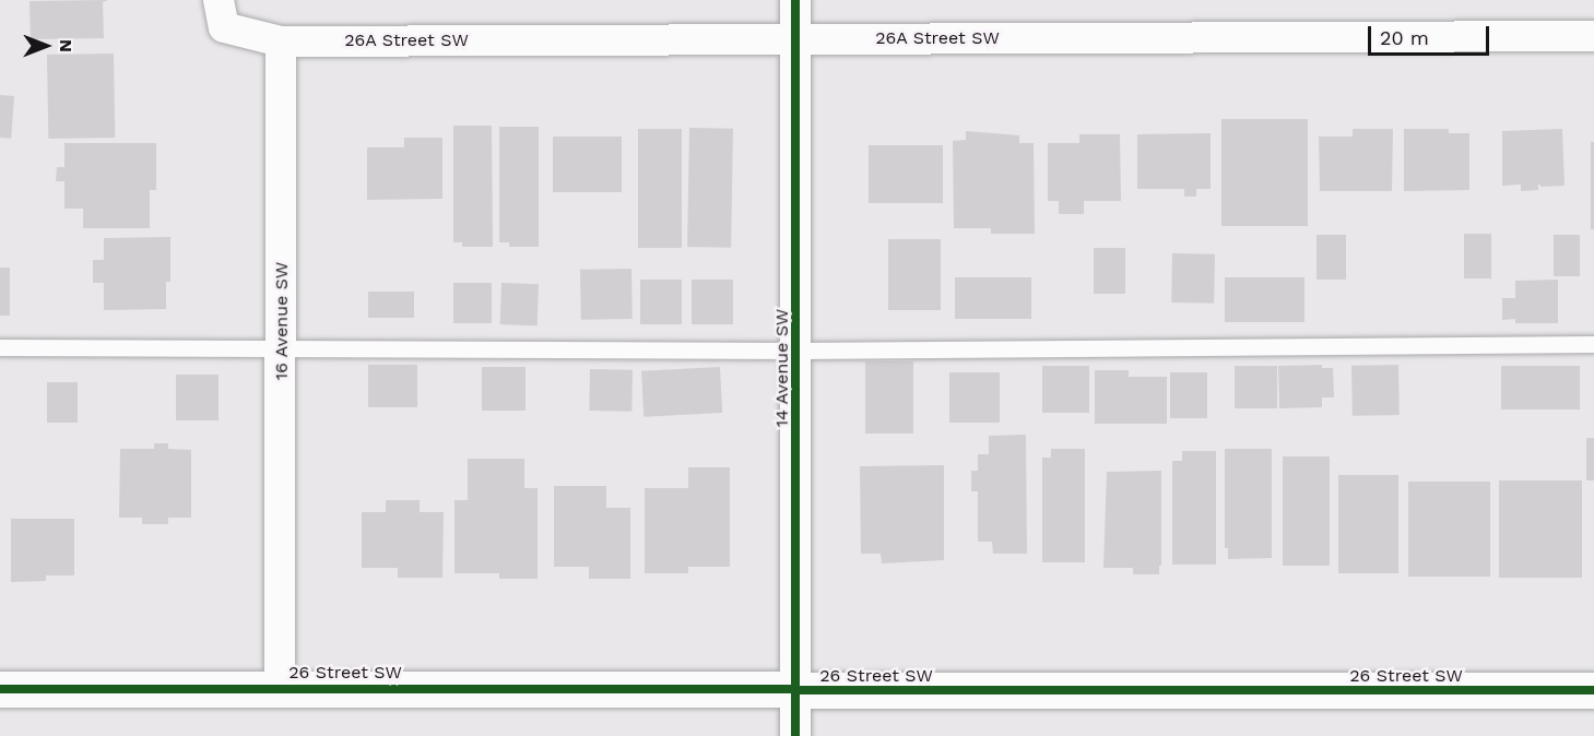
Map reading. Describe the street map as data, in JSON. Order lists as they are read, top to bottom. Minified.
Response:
{"streets":{"street":["26A Street SW","16 Avenue SW","14 Avenue SW","26 Street SW"]},"crossings":[["26A Street SW","16 Avenue SW"],["26A Street SW","14 Avenue SW"],["16 Avenue SW","26 Street SW"],["14 Avenue SW","26 Street SW"]],"scale_bar":"20 m","north":"right"}
